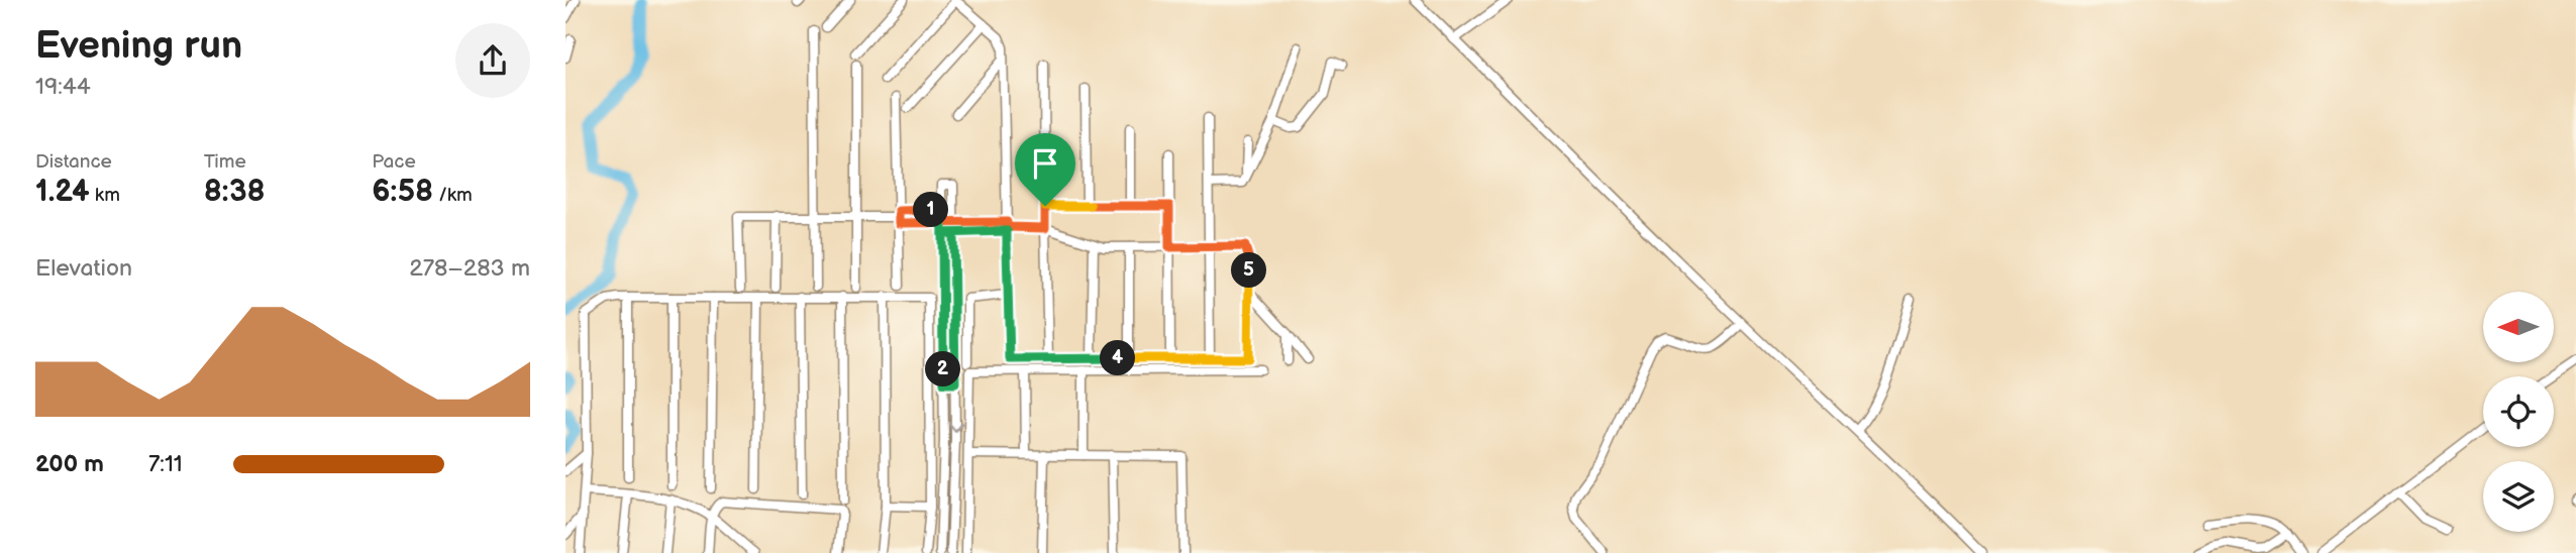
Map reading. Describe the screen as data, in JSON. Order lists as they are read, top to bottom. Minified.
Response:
{"north":"left","page":{"heading":["Evening run","19:44"],"stats":[["Distance","1.24 km"],["Time","8:38"],["Pace","6:58 /km"]],"pins":["1","5","4","2"],"chart":["Elevation","278–283 m"],"list":[{"name":"200 m","note":"7:11"}]}}
